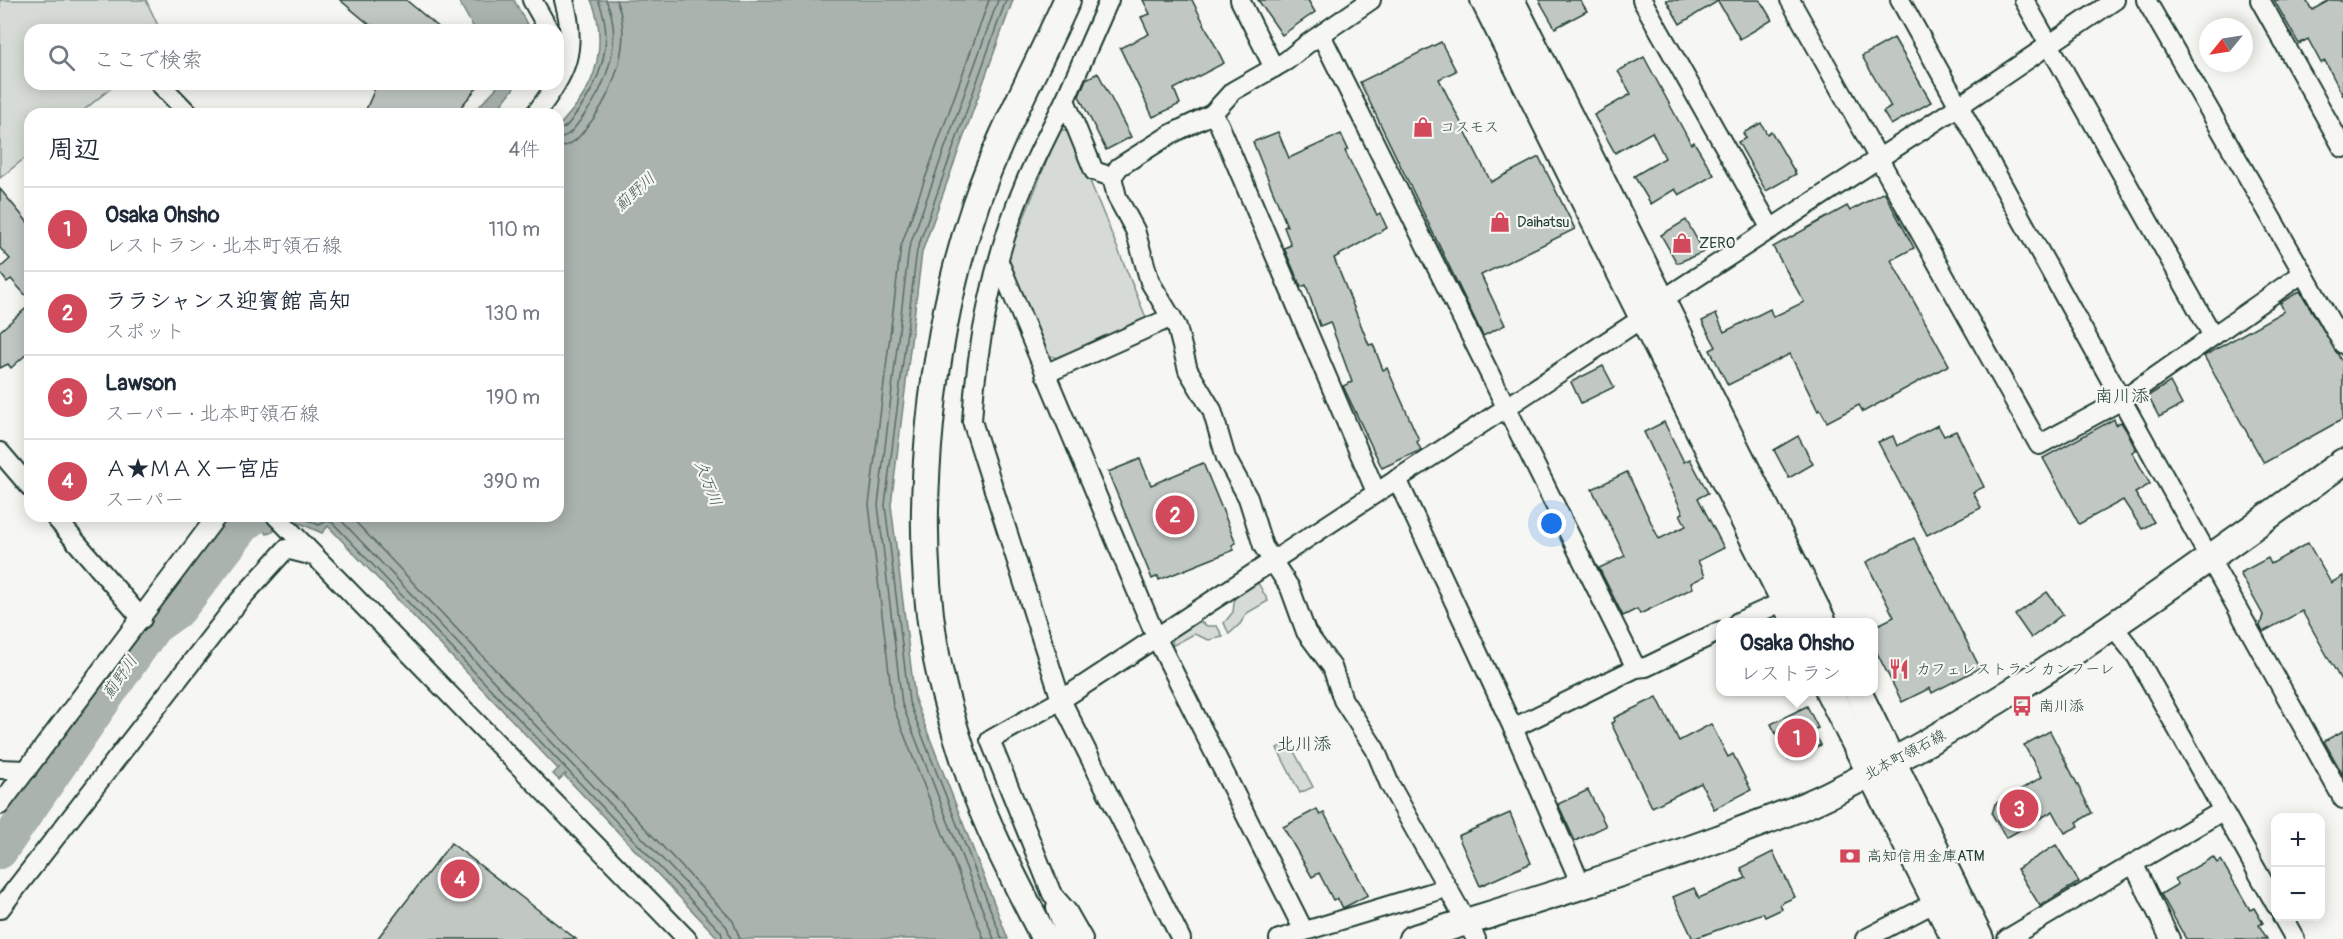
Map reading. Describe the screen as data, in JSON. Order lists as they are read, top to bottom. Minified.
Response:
{"streets":{"street":["北本町領石線"]},"districts":["南川添","北川添"],"water":["薊野川","久万川"],"places":{"shop":["コスモス","Daihatsu","ZERO"],"restaurant":["カフェレストラン カンフーレ"],"bus stop":["南川添"],"bank":["高知信用金庫ATM"]},"north":"bottom left","page":{"search":"ここで検索","heading":["周辺","4件"],"list":[{"mark":"1","name":"Osaka Ohsho","note":"レストラン · 北本町領石線","value":"110 m"},{"mark":"2","name":"ララシャンス迎賓館 高知","note":"スポット","value":"130 m"},{"mark":"3","name":"Lawson","note":"スーパー · 北本町領石線","value":"190 m"},{"mark":"4","name":"Ａ★ＭＡＸ一宮店","note":"スーパー","value":"390 m"}],"pins":["2","1","3","4"],"popup":["Osaka Ohsho","レストラン"],"map_buttons":["+","−"]}}
